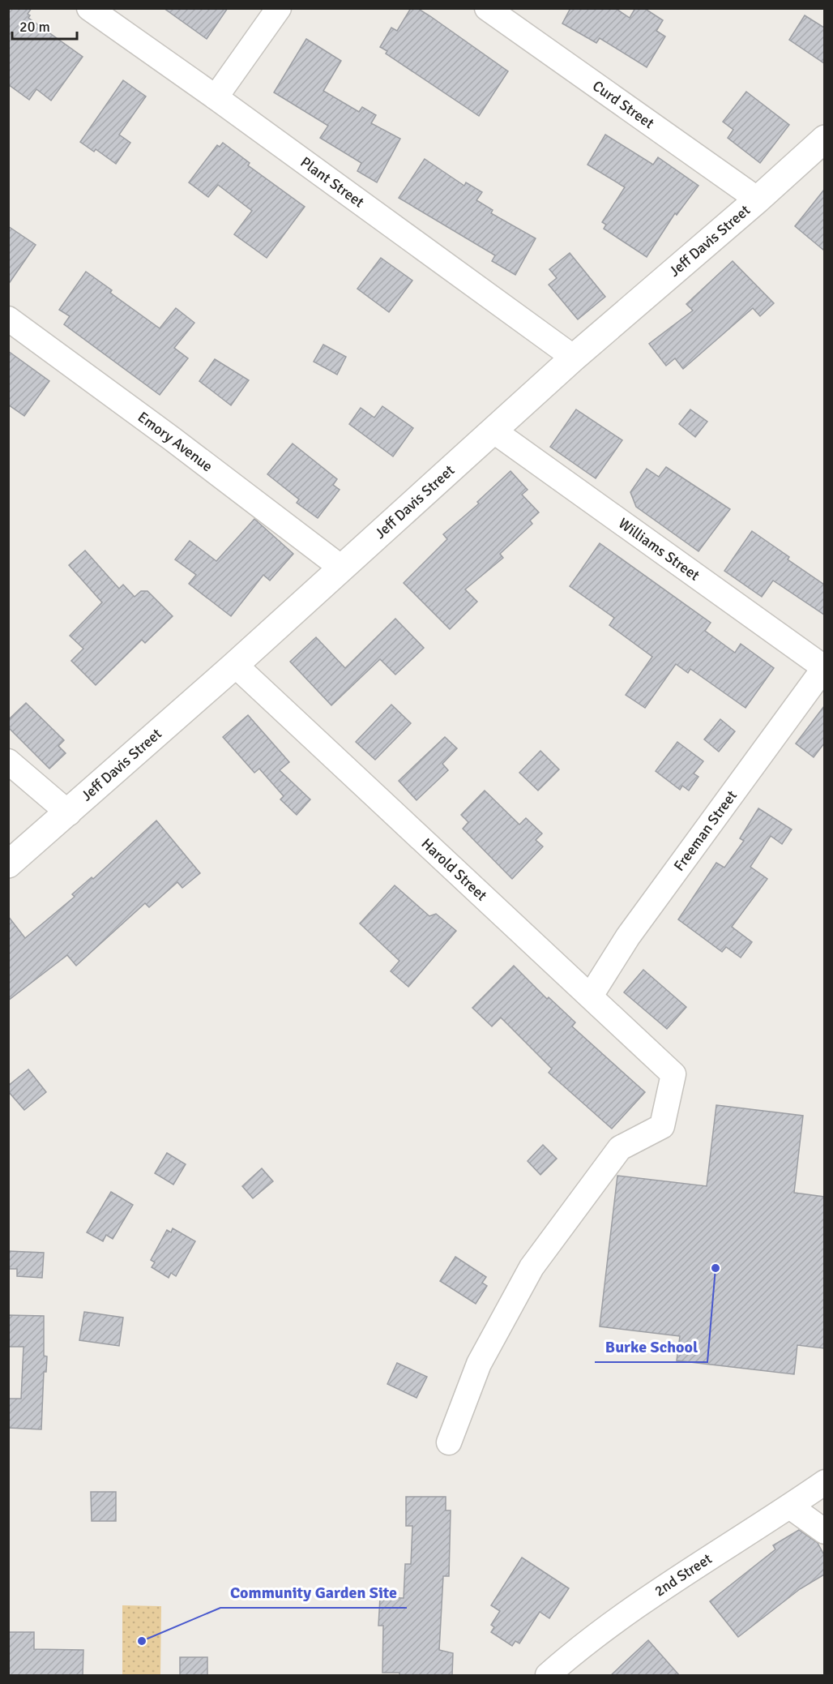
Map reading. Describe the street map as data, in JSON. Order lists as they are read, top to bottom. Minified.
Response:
{"streets":{"street":["Curd Street","Plant Street","Jeff Davis Street","Emory Avenue","Williams Street","Freeman Street","Harold Street","2nd Street"]},"crossings":[["Curd Street","Jeff Davis Street"],["Plant Street","Jeff Davis Street"],["Jeff Davis Street","Emory Avenue"],["Jeff Davis Street","Williams Street"],["Jeff Davis Street","Harold Street"],["Williams Street","Freeman Street"],["Freeman Street","Harold Street"]],"places":["Burke School","Community Garden Site"],"scale_bar":"20 m"}
